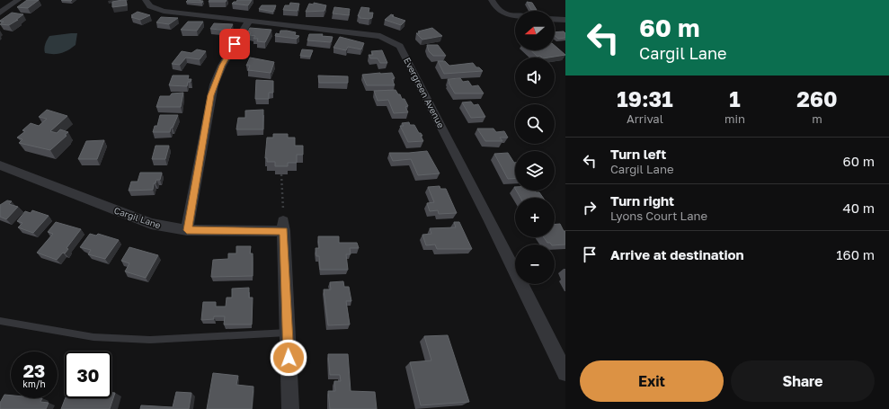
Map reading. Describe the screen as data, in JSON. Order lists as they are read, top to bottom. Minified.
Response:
{"streets":{"street":["Evergreen Avenue","Cargil Lane"]},"north":"left","page":{"turn":["60 m","Cargil Lane"],"map_buttons":["+","−"],"eta":["19:31","Arrival","1","min","260","m"],"list":[{"name":"Turn left","note":"Cargil Lane","value":"60 m"},{"name":"Turn right","note":"Lyons Court Lane","value":"40 m"},{"name":"Arrive at destination","value":"160 m"}],"speed":"23 km/h","limit":"30","buttons":["Exit","Share"]}}
